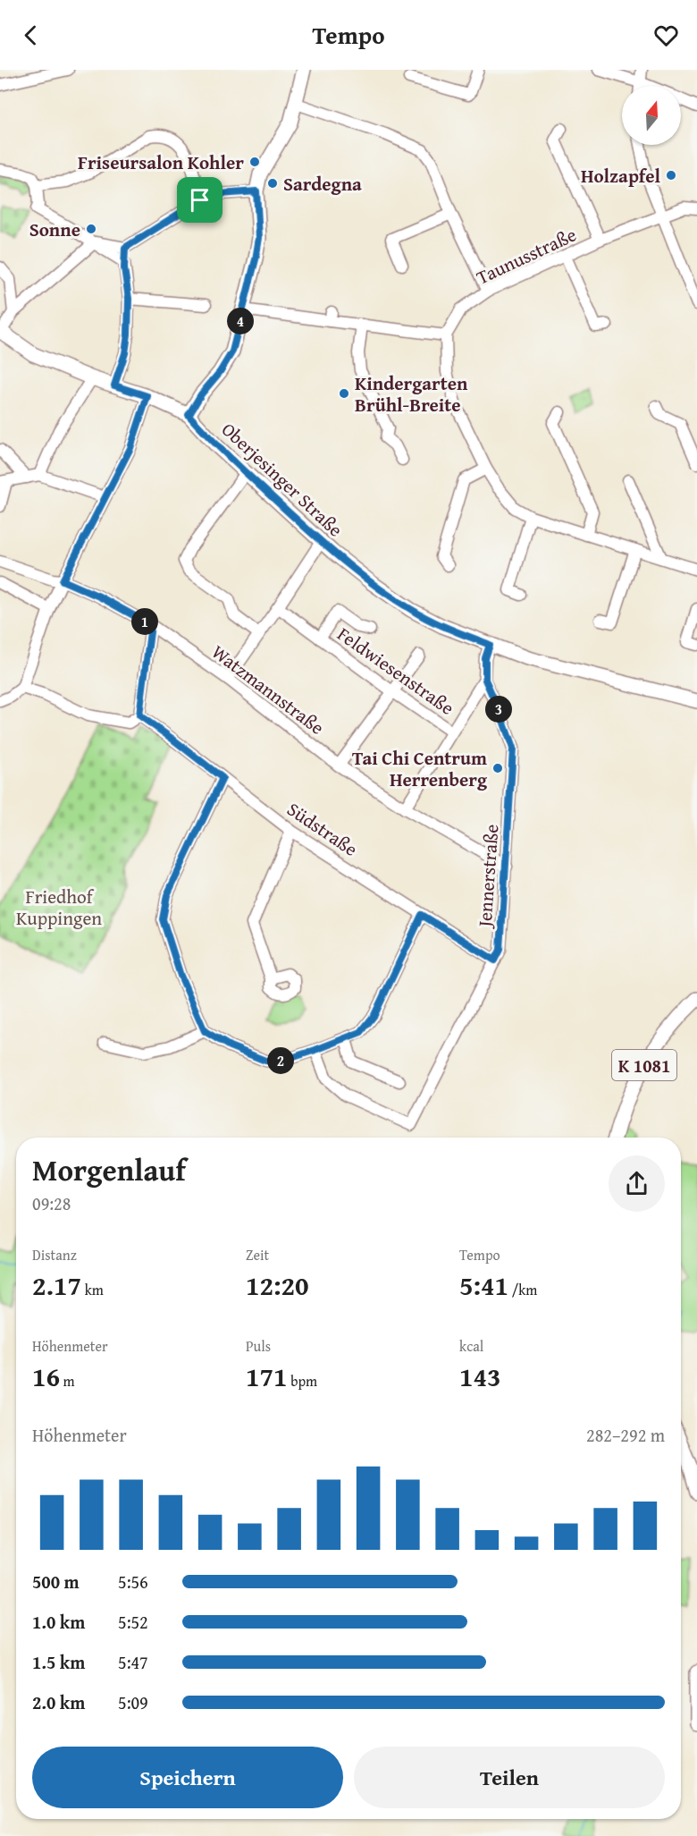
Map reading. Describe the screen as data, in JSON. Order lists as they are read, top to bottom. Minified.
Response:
{"streets":{"main road":["Oberjesinger Straße","K 1081"],"street":["Taunusstraße","Feldwiesenstraße","Watzmannstraße","Südstraße","Jennerstraße"]},"crossings":[["Oberjesinger Straße","Jennerstraße"],["Watzmannstraße","Jennerstraße"],["Südstraße","Jennerstraße"]],"parks":["Friedhof Kuppingen"],"places":["Friseursalon Kohler","Holzapfel","Sardegna","Sonne","Kindergarten Brühl-Breite","Tai Chi Centrum Herrenberg"],"north":"top","page":{"header":"Tempo","pins":["4","1","3","2"],"heading":["Morgenlauf","09:28"],"stats":[["Distanz","2.17 km"],["Zeit","12:20"],["Tempo","5:41 /km"],["Höhenmeter","16 m"],["Puls","171 bpm"],["kcal","143"]],"chart":["Höhenmeter","282–292 m"],"list":[{"name":"500 m","note":"5:56"},{"name":"1.0 km","note":"5:52"},{"name":"1.5 km","note":"5:47"},{"name":"2.0 km","note":"5:09"}],"buttons":["Speichern","Teilen"]}}
